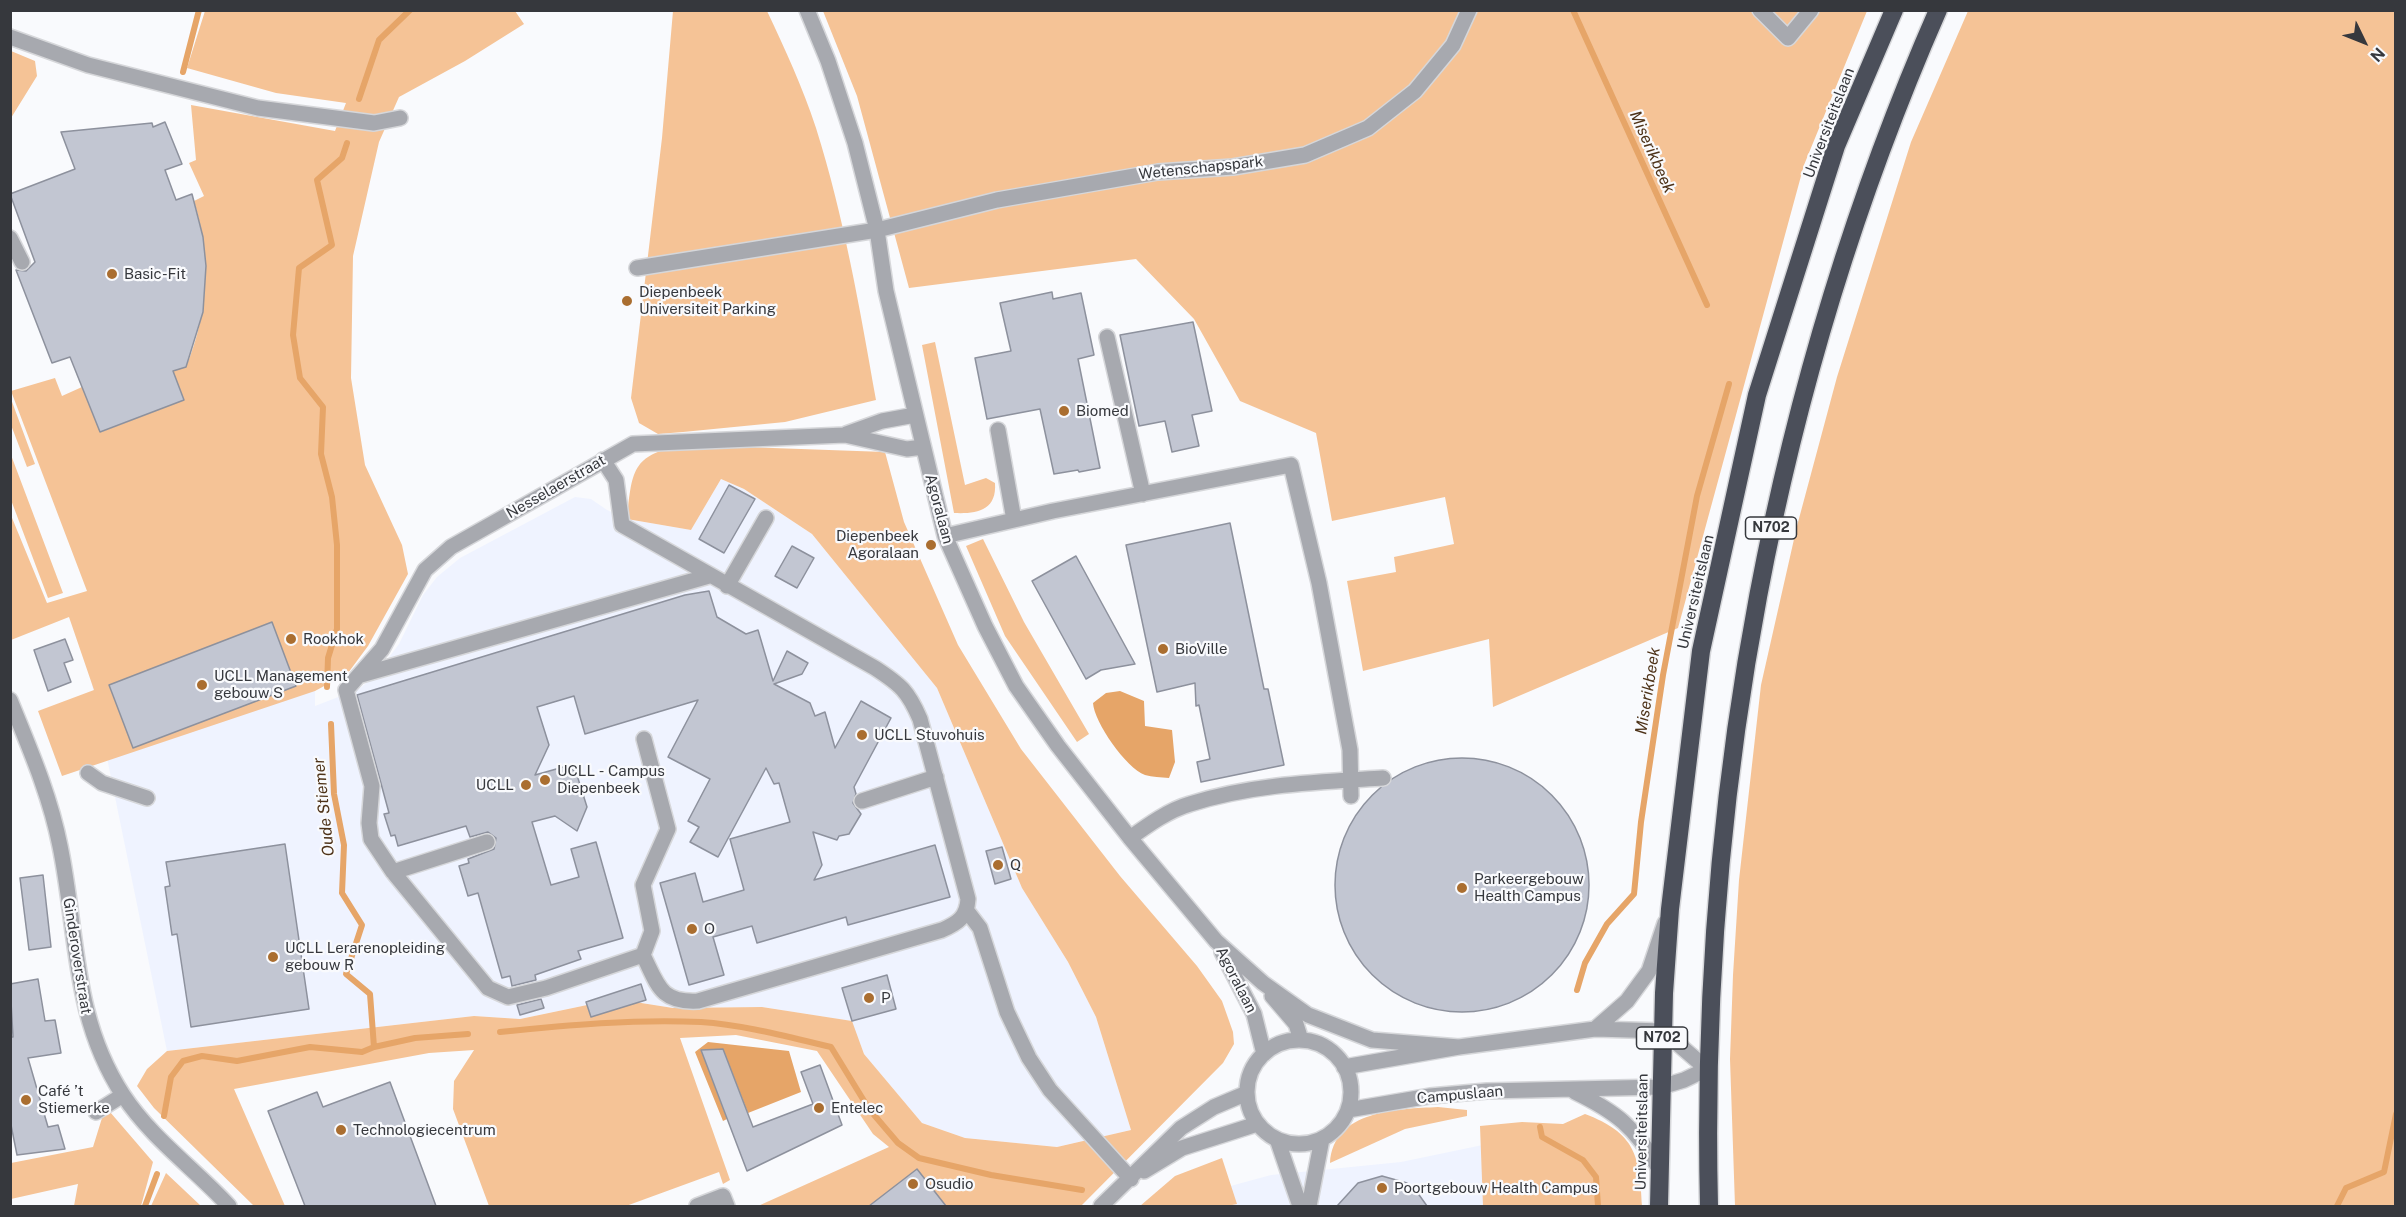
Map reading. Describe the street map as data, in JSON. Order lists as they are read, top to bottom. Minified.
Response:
{"streets":{"highway":["Universiteitslaan","N702"],"street":["Wetenschapspark","Nesselaerstraat","Agoralaan","Ginderoverstraat","Campuslaan"]},"crossings":[["Universiteitslaan","Campuslaan"],["Wetenschapspark","Agoralaan"],["Nesselaerstraat","Agoralaan"],["Agoralaan","Campuslaan"],["N702","Campuslaan"]],"water":["Miserikbeek","Oude Stiemer"],"places":["Basic-Fit","Diepenbeek Universiteit Parking","Biomed","Diepenbeek Agoralaan","Rookhok","BioVille","UCLL Management gebouw S","UCLL Stuvohuis","UCLL - Campus Diepenbeek","UCLL","Q","Parkeergebouw Health Campus","O","UCLL Lerarenopleiding gebouw R","P","Café ’t Stiemerke","Entelec","Technologiecentrum","Osudio","Poortgebouw Health Campus"],"north":"bottom right"}
